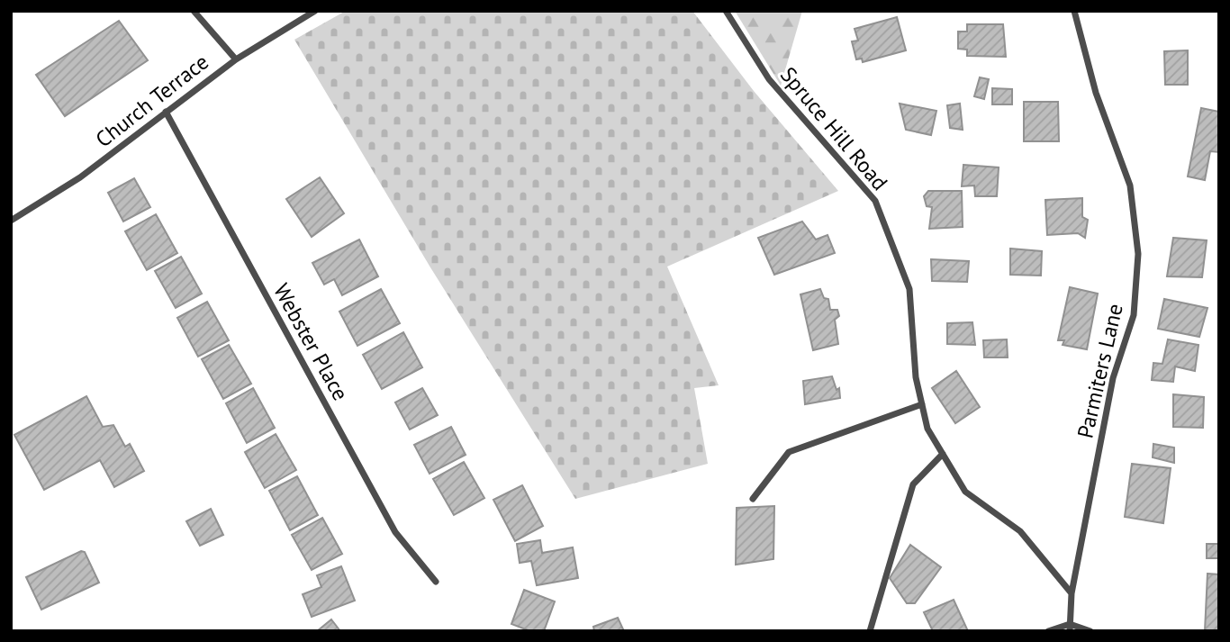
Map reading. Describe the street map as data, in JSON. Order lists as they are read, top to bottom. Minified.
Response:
{"streets":{"street":["Church Terrace","Spruce Hill Road","Webster Place","Parmiters Lane"]},"crossings":[["Church Terrace","Webster Place"],["Spruce Hill Road","Parmiters Lane"]]}
